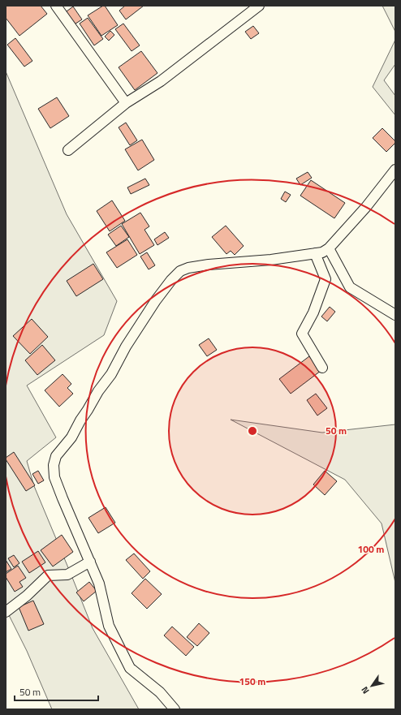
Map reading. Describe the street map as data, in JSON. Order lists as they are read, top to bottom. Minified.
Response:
{"scale_bar":"50 m","north":"bottom left","rings":["50 m","100 m","150 m"]}
